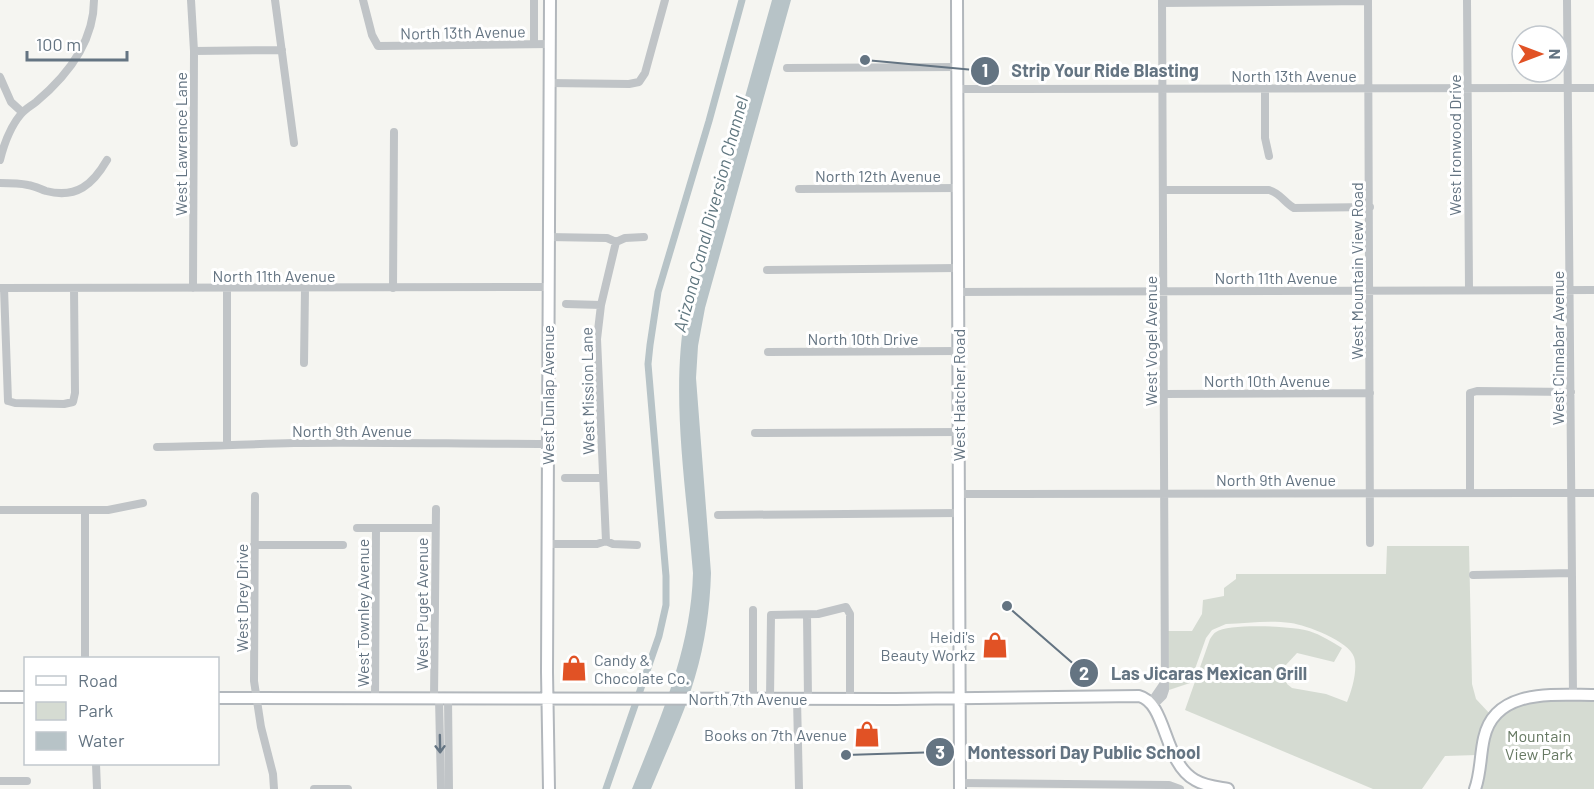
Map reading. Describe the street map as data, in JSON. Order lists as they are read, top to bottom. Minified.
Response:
{"streets":{"main road":["West Dunlap Avenue","West Hatcher Road","North 7th Avenue"],"street":["North 13th Avenue","West Lawrence Lane","West Ironwood Drive","North 12th Avenue","West Mountain View Road","North 11th Avenue","North 10th Drive","West Vogel Avenue","West Cinnabar Avenue","North 10th Avenue","West Mission Lane","North 9th Avenue","West Drey Drive","West Puget Avenue","West Townley Avenue"]},"crossings":[["North 13th Avenue","West Ironwood Drive"],["North 13th Avenue","West Mountain View Road"],["North 13th Avenue","West Vogel Avenue"],["North 13th Avenue","West Cinnabar Avenue"],["North 13th Avenue","West Dunlap Avenue"],["North 13th Avenue","West Hatcher Road"],["West Lawrence Lane","North 11th Avenue"],["West Ironwood Drive","North 11th Avenue"],["North 12th Avenue","West Hatcher Road"],["West Mountain View Road","North 11th Avenue"],["West Mountain View Road","North 10th Avenue"],["West Mountain View Road","North 9th Avenue"],["North 11th Avenue","West Vogel Avenue"],["North 11th Avenue","West Cinnabar Avenue"],["North 11th Avenue","West Dunlap Avenue"],["North 11th Avenue","West Hatcher Road"],["North 10th Drive","West Hatcher Road"],["West Vogel Avenue","North 10th Avenue"],["West Vogel Avenue","North 9th Avenue"],["West Vogel Avenue","North 7th Avenue"],["West Cinnabar Avenue","North 9th Avenue"],["West Dunlap Avenue","North 9th Avenue"],["West Dunlap Avenue","North 7th Avenue"],["West Hatcher Road","North 9th Avenue"],["West Hatcher Road","North 7th Avenue"],["West Drey Drive","North 7th Avenue"],["West Puget Avenue","North 7th Avenue"],["West Townley Avenue","North 7th Avenue"]],"water":["Arizona Canal Diversion Channel"],"parks":["Mountain View Park"],"places":{"other":["Strip Your Ride Blasting","Las Jicaras Mexican Grill","Montessori Day Public School"],"shop":["Heidi's Beauty Workz","Candy & Chocolate Co.","Books on 7th Avenue"]},"legend":["Road","Park","Water"],"scale_bar":"100 m","north":"right"}
